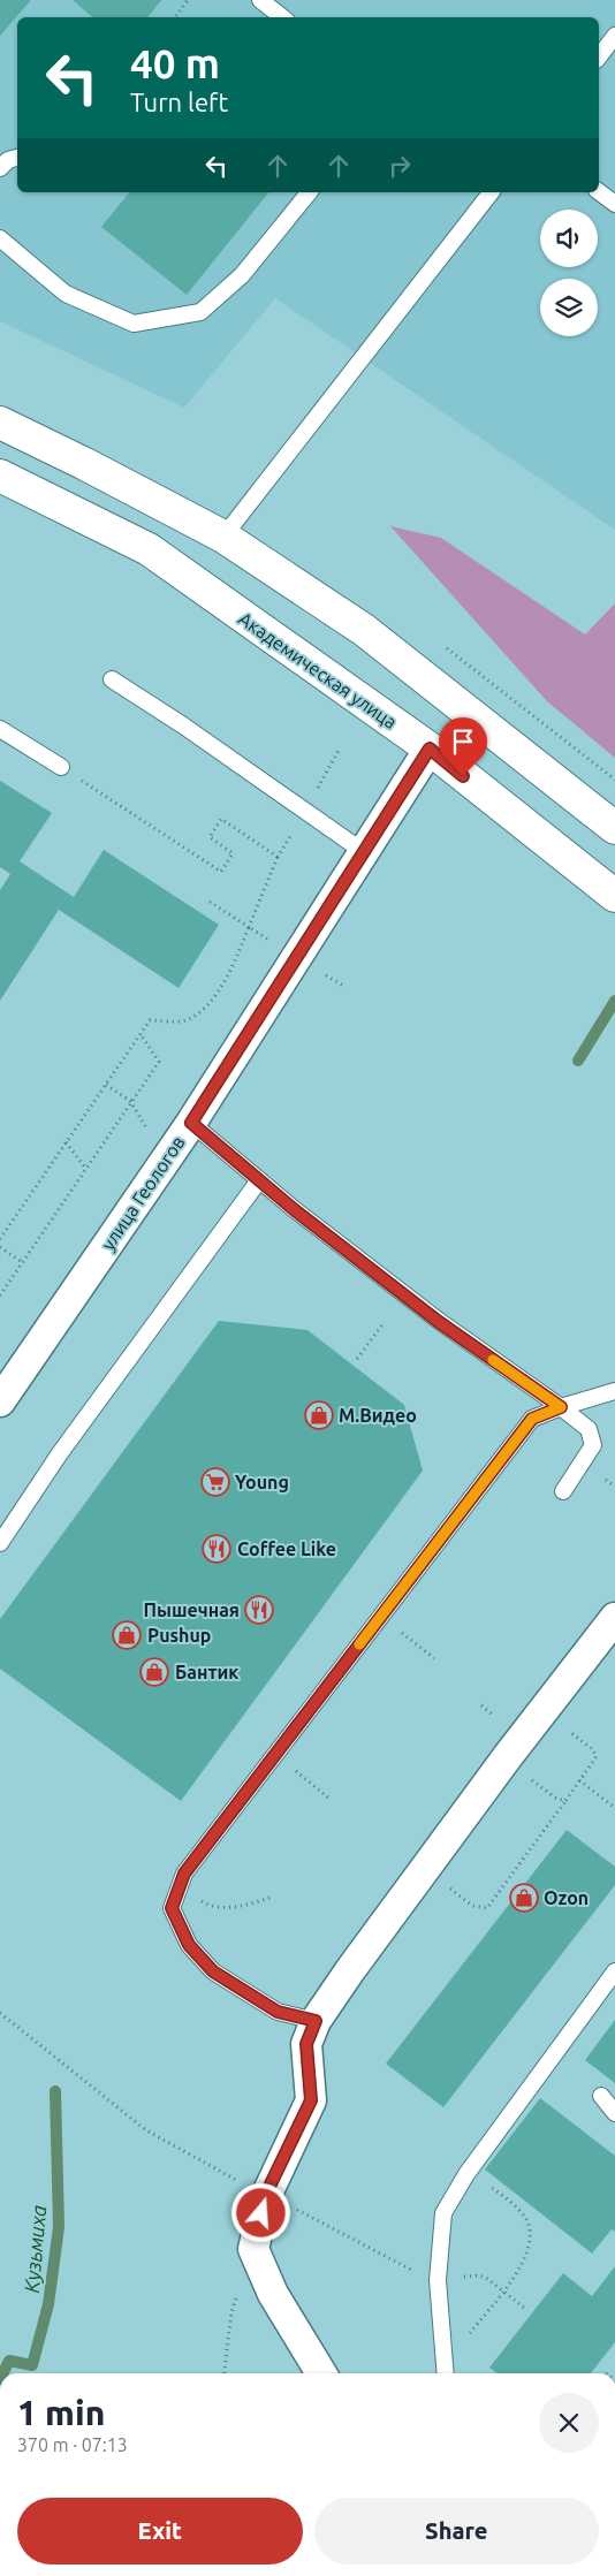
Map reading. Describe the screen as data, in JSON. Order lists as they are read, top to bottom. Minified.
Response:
{"streets":{"main road":["Академическая улица"],"street":["улица Геологов"]},"crossings":[["Академическая улица","улица Геологов"]],"water":["Кузьмиха"],"places":{"shop":["М.Видео","Pushup","Бантик","Ozon"],"supermarket":["Young"],"restaurant":["Coffee Like","Пышечная"]},"page":{"turn":["40 m","Turn left"],"heading":["1 min","370 m · 07:13"],"buttons":["Exit","Share"]}}
